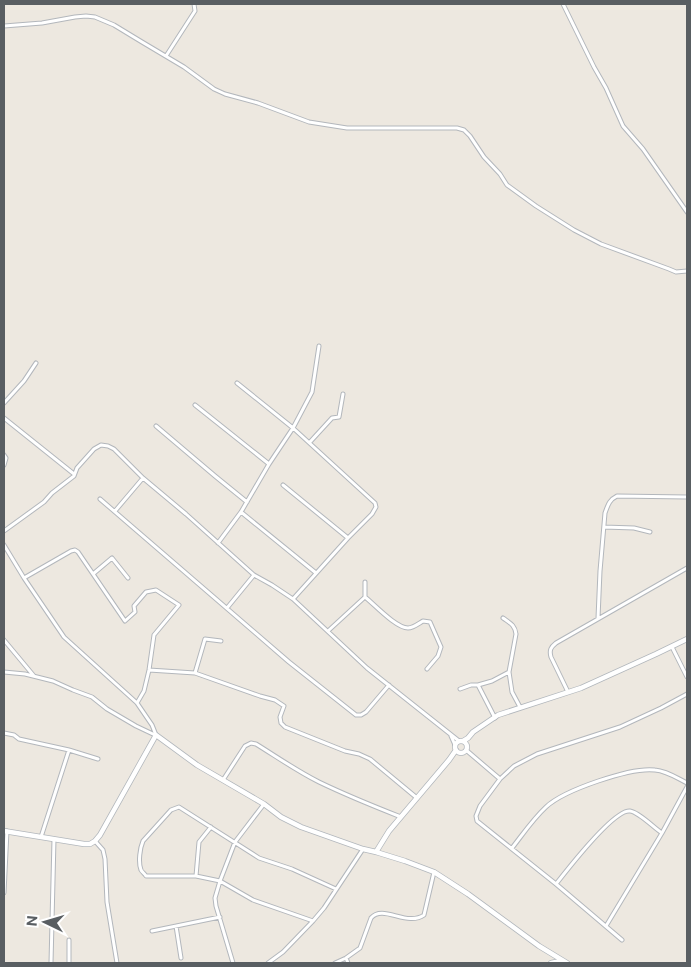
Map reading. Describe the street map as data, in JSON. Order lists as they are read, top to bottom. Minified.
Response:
{"north":"left"}
